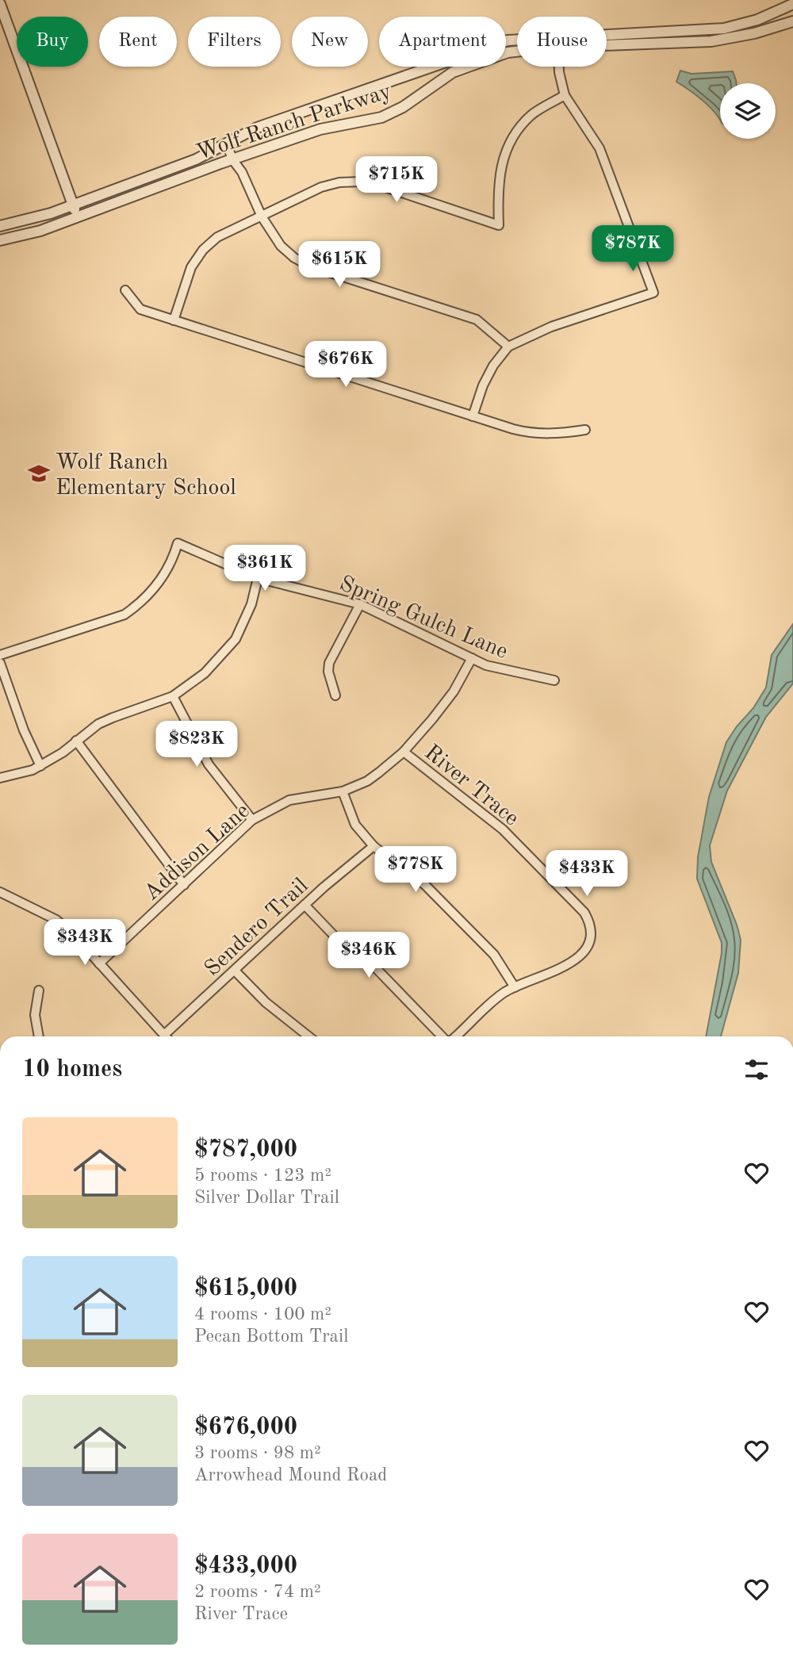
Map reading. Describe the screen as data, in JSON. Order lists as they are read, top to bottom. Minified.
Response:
{"streets":{"street":["Wolf Ranch Parkway","Spring Gulch Lane","River Trace","Addison Lane","Sendero Trail"]},"crossings":[["Spring Gulch Lane","Addison Lane"],["River Trace","Addison Lane"]],"places":{"school or university":["Wolf Ranch Elementary School"]},"page":{"chip":["Buy","Rent","Filters","New","Apartment","House"],"price":["$715K","$787K","$615K","$676K","$361K","$823K","$778K","$433K","$343K","$346K"],"heading":"10 homes","list":[{"name":"$787,000","note":"5 rooms · 123 m² · Silver Dollar Trail"},{"name":"$615,000","note":"4 rooms · 100 m² · Pecan Bottom Trail"},{"name":"$676,000","note":"3 rooms · 98 m² · Arrowhead Mound Road"},{"name":"$433,000","note":"2 rooms · 74 m² · River Trace"}]}}
